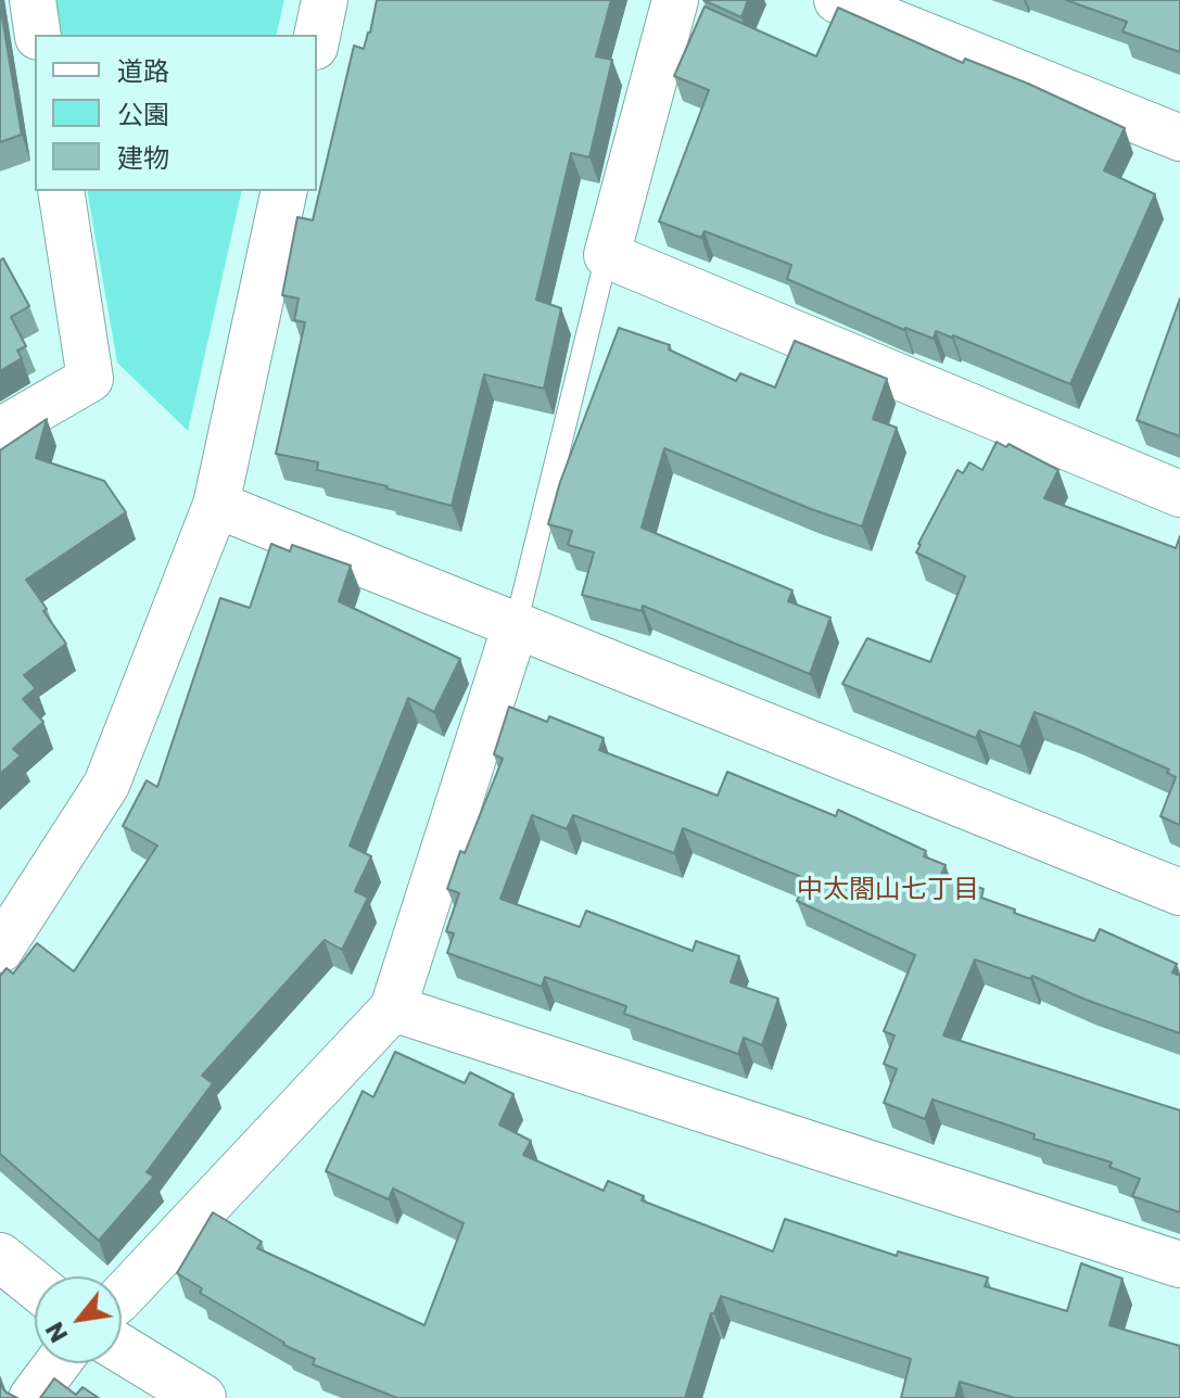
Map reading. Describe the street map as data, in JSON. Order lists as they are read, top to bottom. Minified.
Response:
{"districts":["中太閤山七丁目"],"legend":["道路","公園","建物"],"north":"bottom left"}
